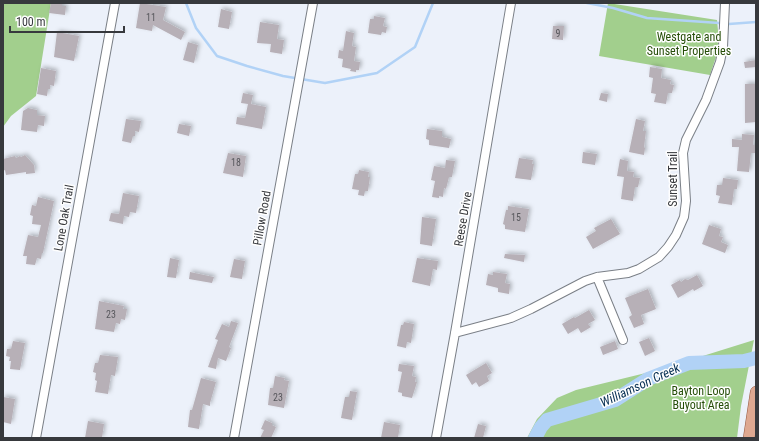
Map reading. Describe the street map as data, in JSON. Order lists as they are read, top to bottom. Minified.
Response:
{"streets":{"street":["Sunset Trail","Lone Oak Trail","Pillow Road","Reese Drive"]},"crossings":[["Sunset Trail","Reese Drive"]],"water":["Williamson Creek"],"parks":["Westgate and Sunset Properties","Bayton Loop Buyout Area"],"house_numbers":["11","9","18","15","23","23"],"scale_bar":"100 m"}
